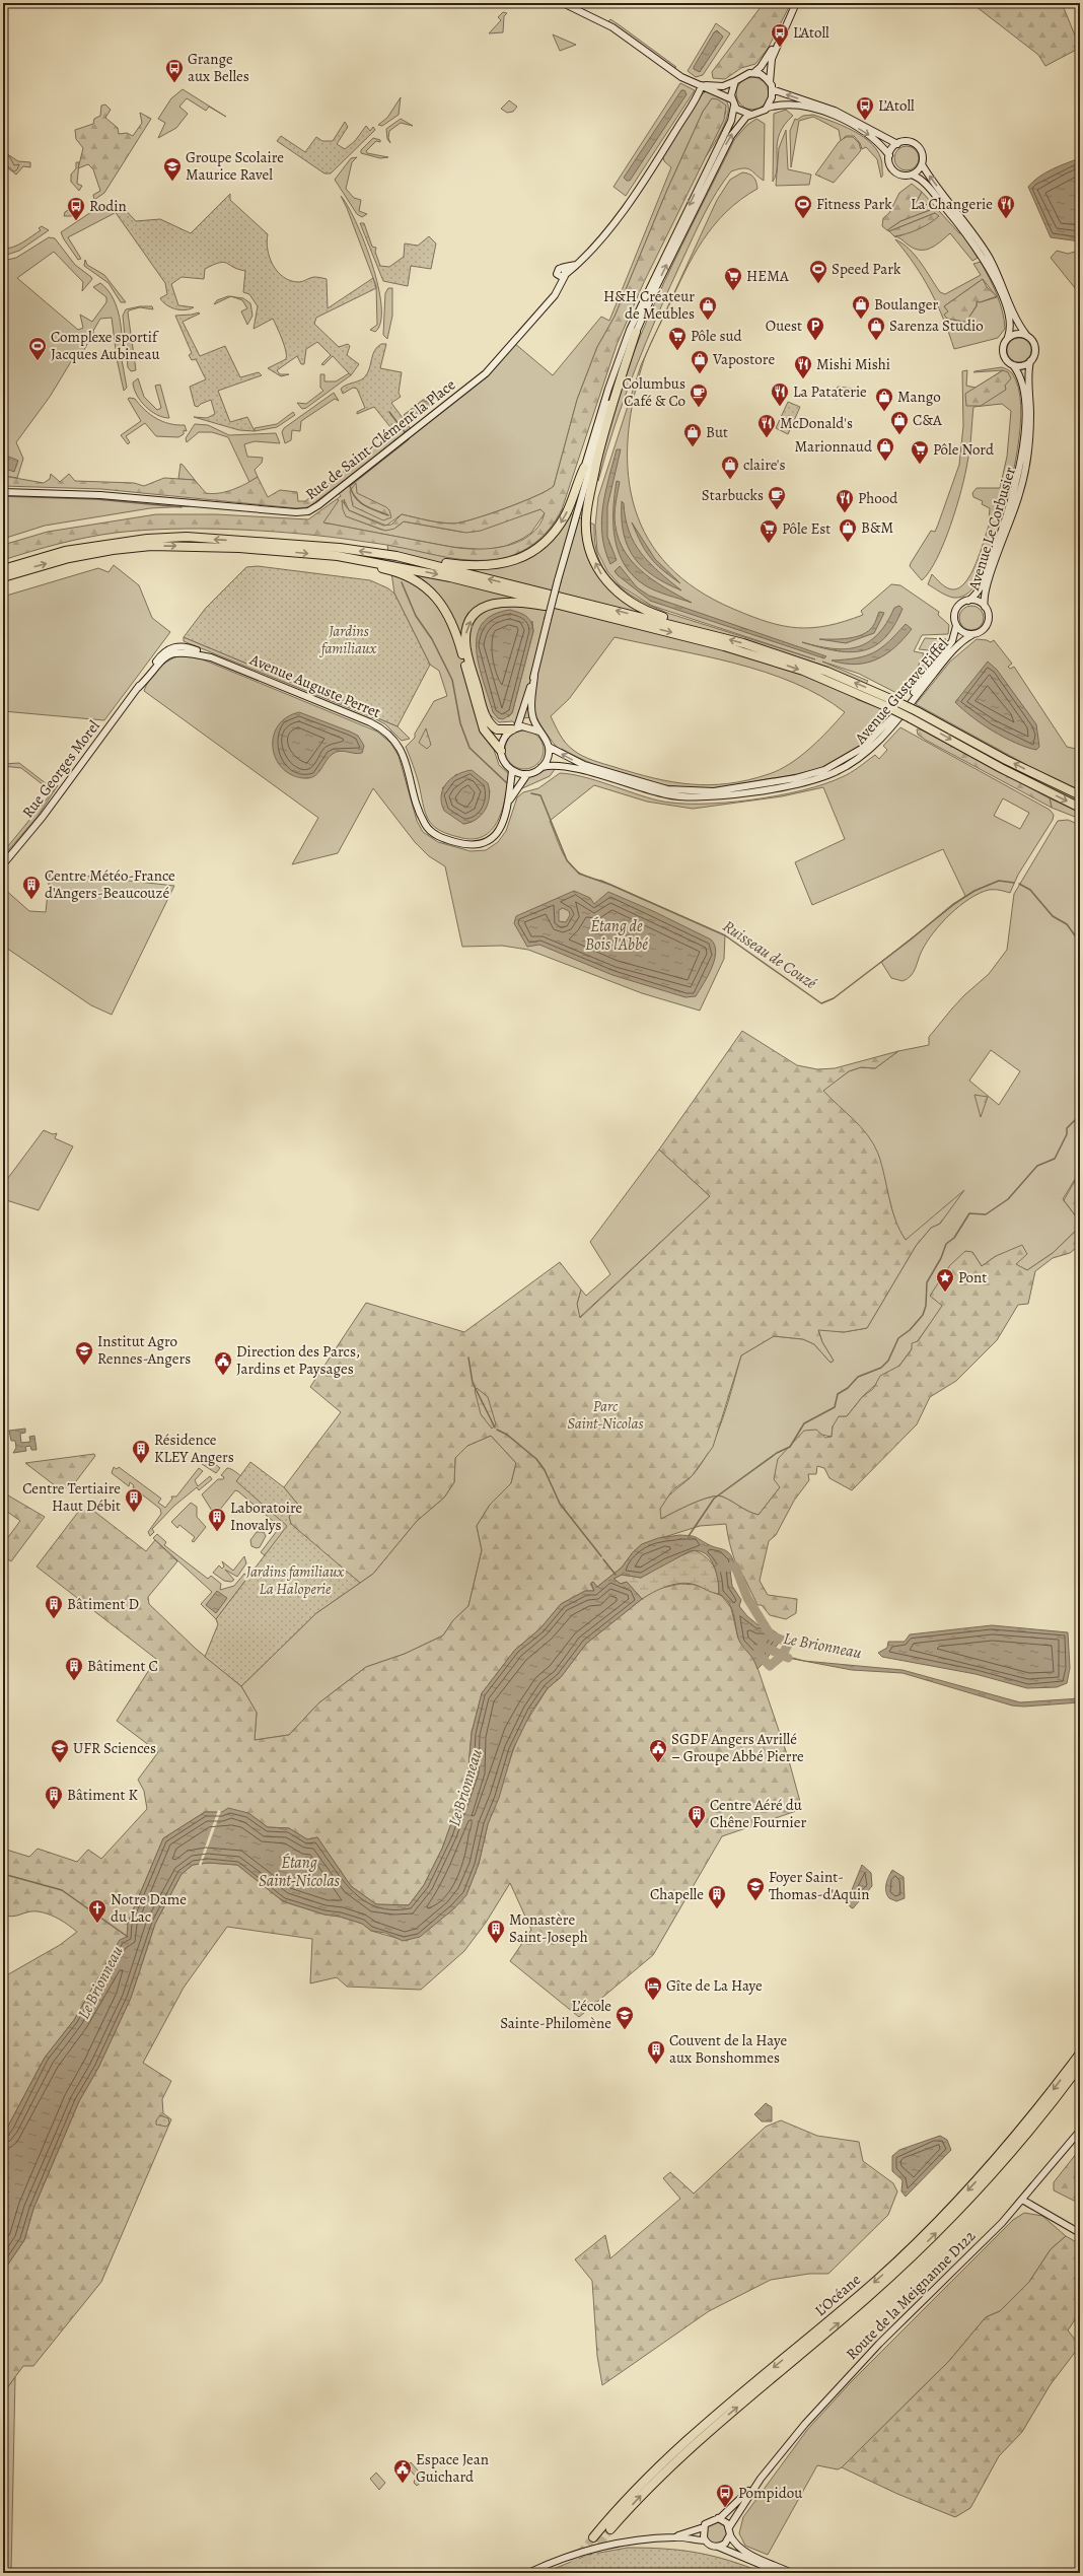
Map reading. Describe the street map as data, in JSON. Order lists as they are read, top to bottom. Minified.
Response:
{"streets":{"highway":["L’Océane"],"street":["Rue de Saint-Clément la Place","Avenue Le Corbusier","Avenue Auguste Perret","Avenue Gustave Eiffel","Rue Georges Morel","Route de la Meignanne D122"]},"crossings":[["Avenue Le Corbusier","Avenue Gustave Eiffel"],["Avenue Auguste Perret","Avenue Gustave Eiffel"],["Avenue Auguste Perret","Rue Georges Morel"]],"water":["Étang de Bois l'Abbé","Ruisseau de Couzé","Le Brionneau","Étang Saint-Nicolas"],"parks":["Jardins familiaux","Parc Saint-Nicolas","Jardins familiaux La Haloperie"],"places":{"bus stop":["L'Atoll","Grange aux Belles","L’Atoll","Rodin","Pompidou"],"school or university":["Groupe Scolaire Maurice Ravel","Institut Agro Rennes-Angers","UFR Sciences","Foyer Saint- Thomas-d'Aquin","L’école Sainte-Philomène"],"sports":["Fitness Park","Speed Park","Complexe sportif Jacques Aubineau"],"restaurant":["La Changerie","Mishi Mishi","La Pataterie","McDonald's","Phood"],"supermarket":["HEMA","Pôle sud","Pôle Nord","Pôle Est"],"shop":["Boulanger","H&H Créateur de Meubles","Sarenza Studio","Vapostore","Mango","C&A","But","Marionnaud","claire's","B&M"],"parking":["Ouest"],"cafe":["Columbus Café & Co","Starbucks"],"building":["Centre Météo-France d'Angers-Beaucouzé","Résidence KLEY Angers","Centre Tertiaire Haut Débit","Laboratoire Inovalys","Bâtiment D","Bâtiment C","Bâtiment K","Centre Aéré du Chêne Fournier","Chapelle","Monastère Saint-Joseph","Couvent de la Haye aux Bonshommes"],"place":["Pont"],"public building":["Direction des Parcs, Jardins et Paysages","SGDF Angers Avrillé – Groupe Abbé Pierre","Espace Jean Guichard"],"church":["Notre Dame du Lac"],"hotel":["Gîte de La Haye"]}}
